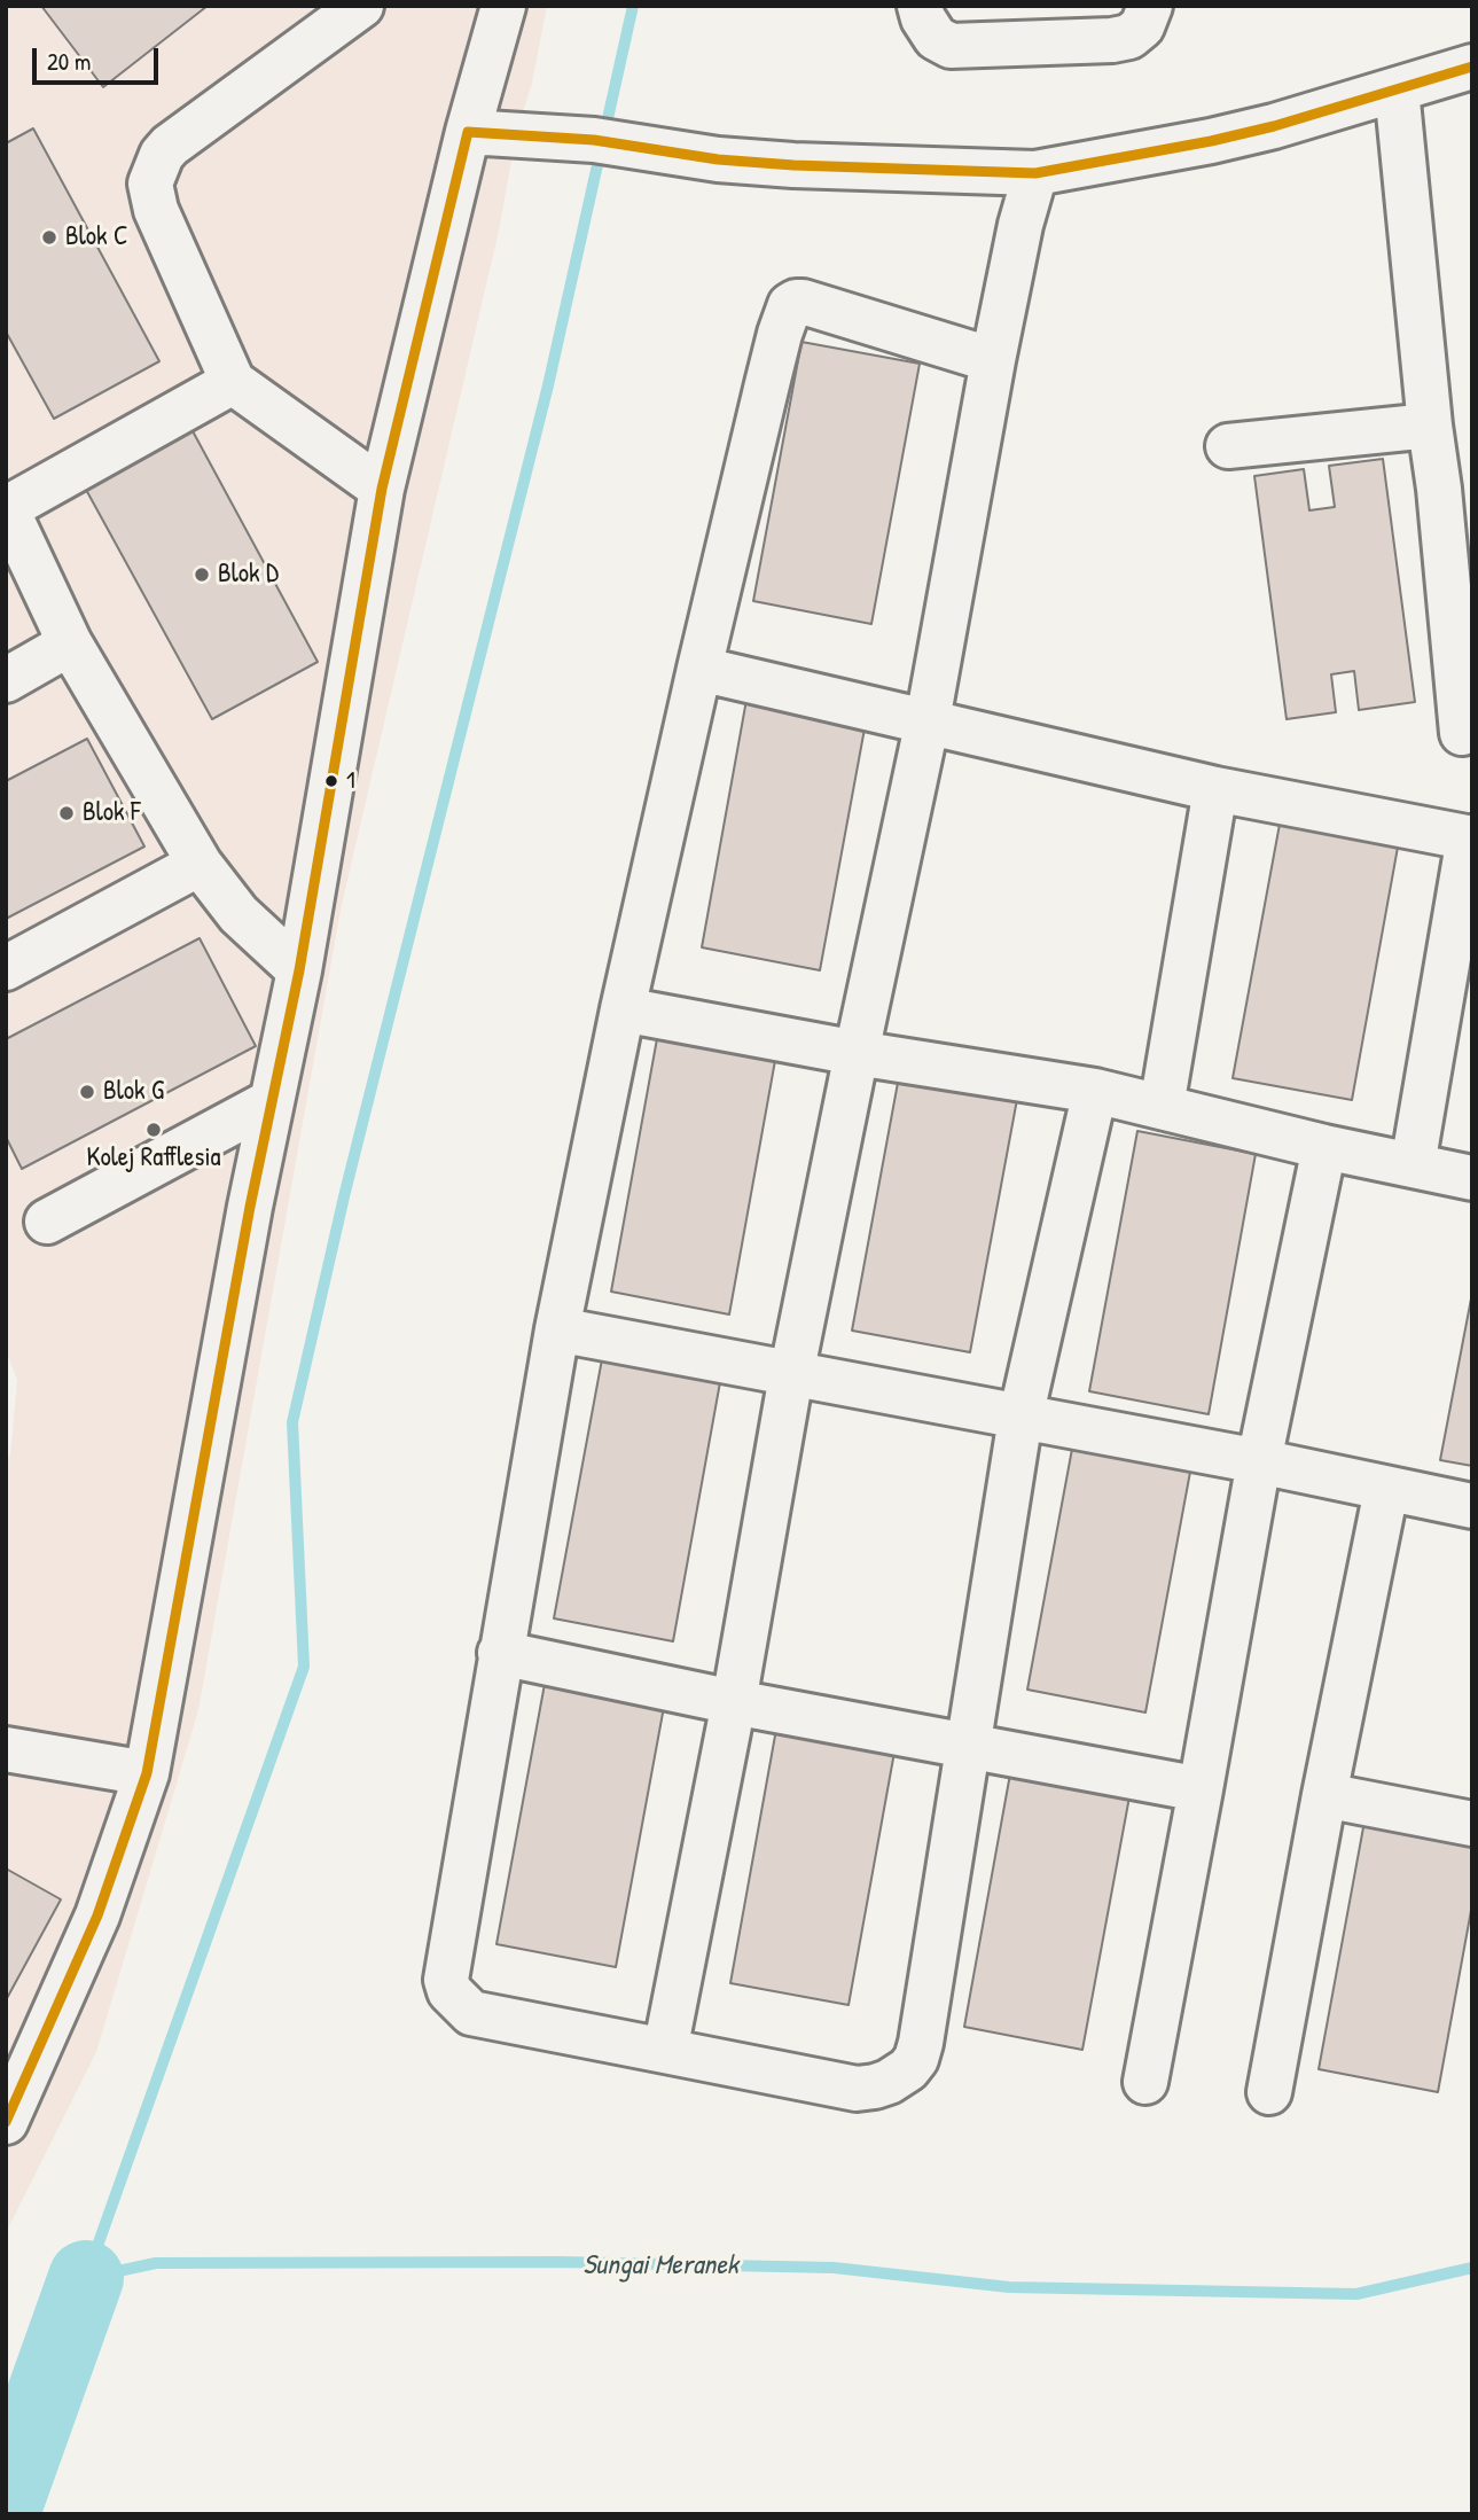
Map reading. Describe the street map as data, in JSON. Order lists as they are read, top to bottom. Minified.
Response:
{"water":["Sungai Meranek"],"places":["Blok C","Blok D","1","Blok F","Blok G","Kolej Rafflesia"],"scale_bar":"20 m"}
